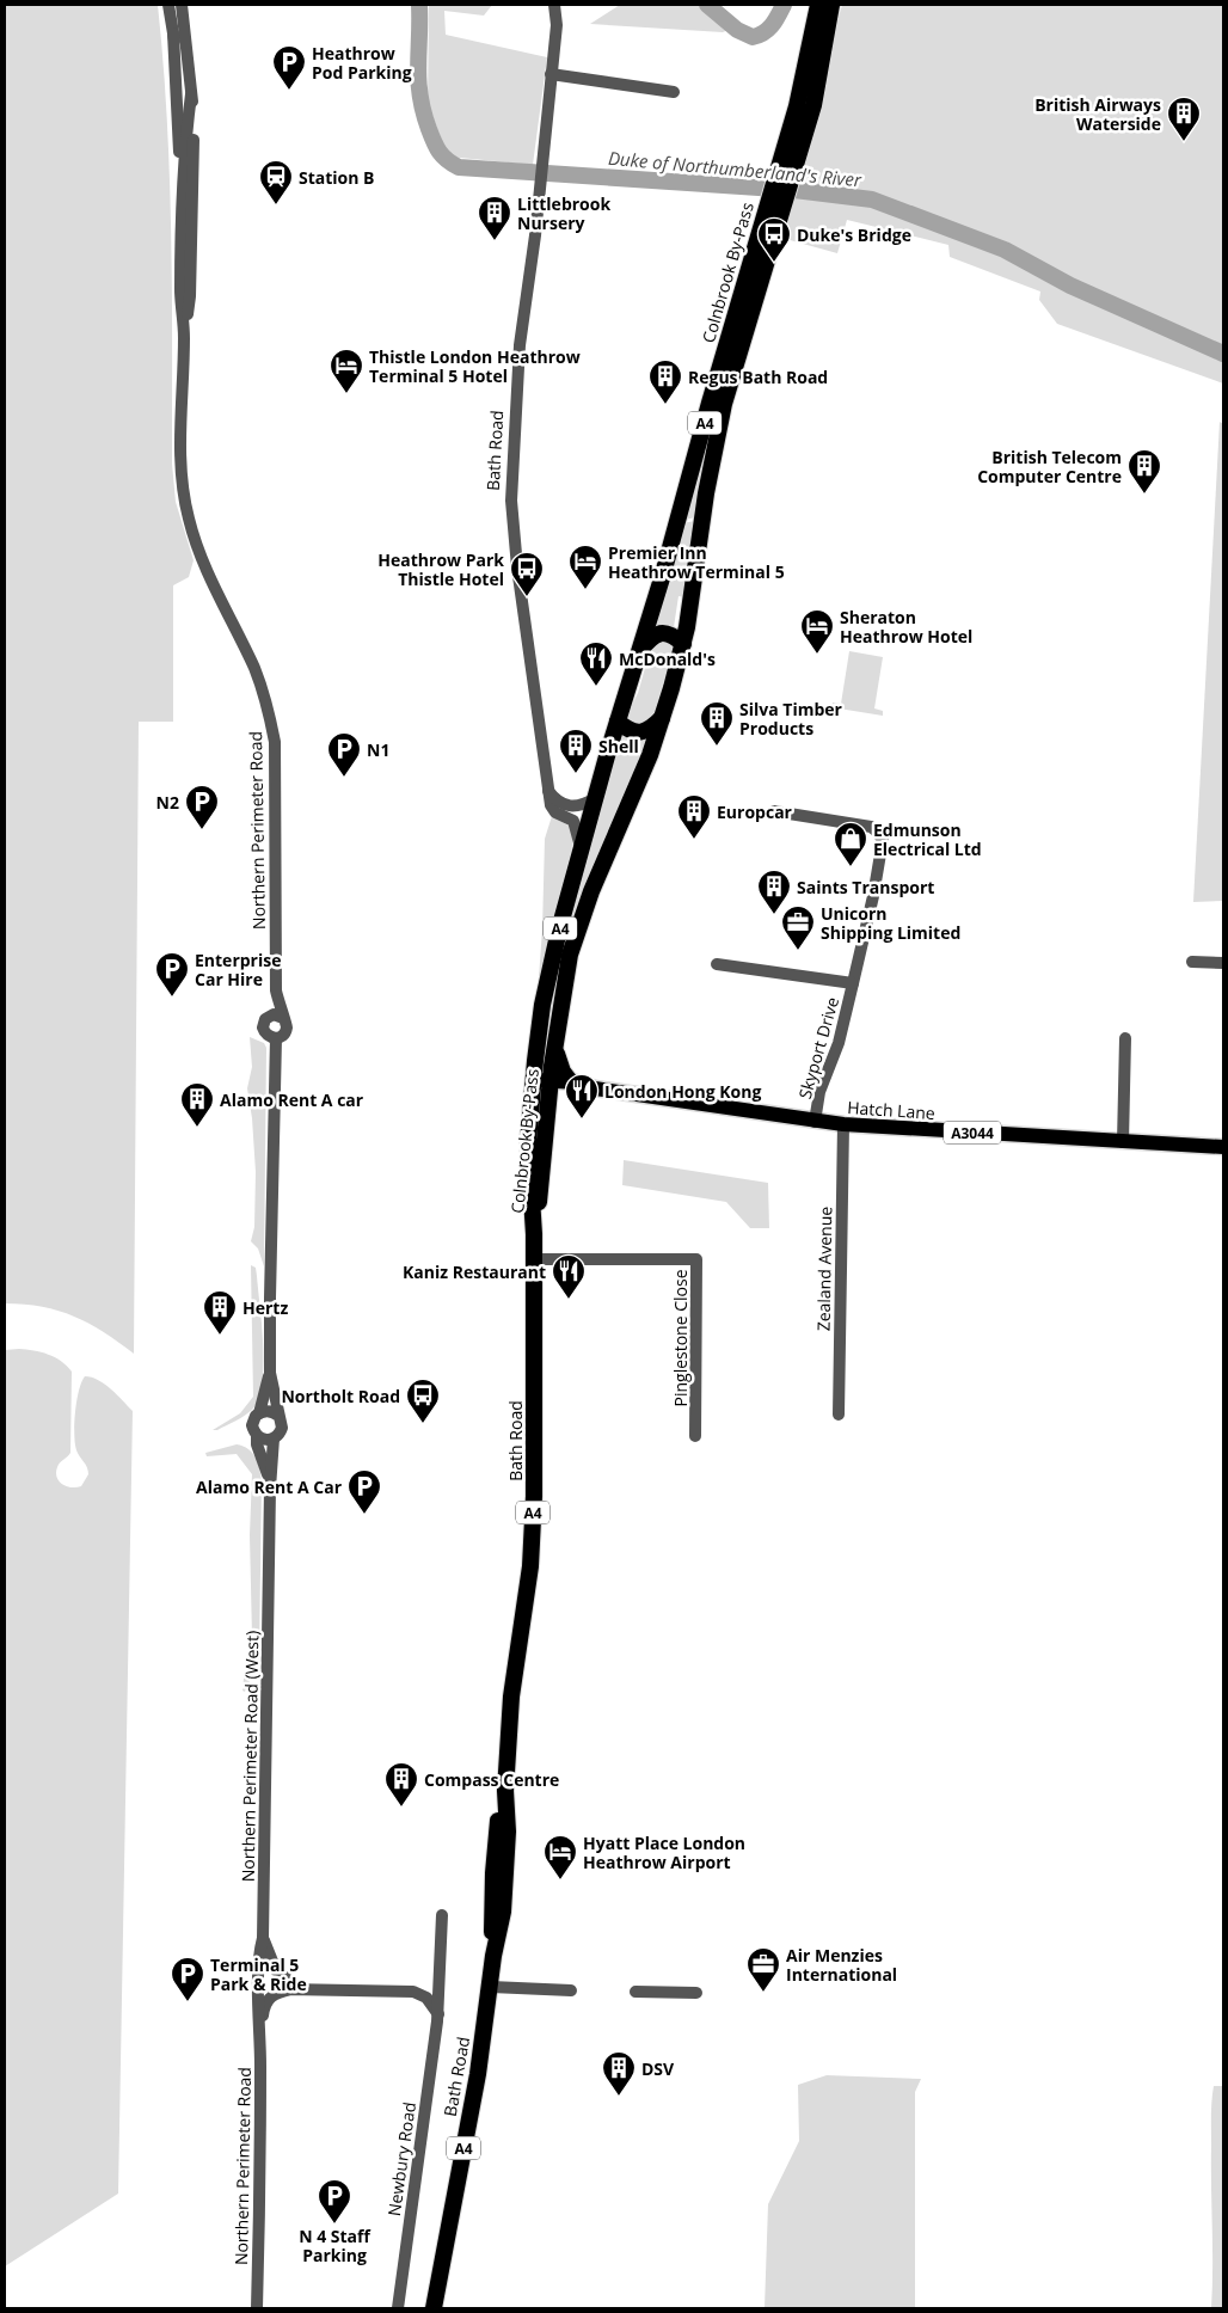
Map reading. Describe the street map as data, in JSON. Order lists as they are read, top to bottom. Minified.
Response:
{"streets":{"highway":["Colnbrook By-Pass","A4","Bath Road"],"main road":["Hatch Lane","A3044"],"street":["Northern Perimeter Road","Skyport Drive","Zealand Avenue","Pinglestone Close","Northern Perimeter Road (West)","Newbury Road"]},"crossings":[["Colnbrook By-Pass","Bath Road"],["Colnbrook By-Pass","Hatch Lane"],["Bath Road","Pinglestone Close"],["Northern Perimeter Road","Northern Perimeter Road (West)"],["Skyport Drive","Hatch Lane"],["Hatch Lane","Zealand Avenue"]],"water":["Duke of Northumberland's River"],"places":{"parking":["Heathrow Pod Parking","N1","N2","Enterprise Car Hire","Alamo Rent A Car","Terminal 5 Park & Ride","N 4 Staff Parking"],"building":["British Airways Waterside","Littlebrook Nursery","Regus Bath Road","British Telecom Computer Centre","Silva Timber Products","Shell","Europcar","Saints Transport","Alamo Rent A car","Hertz","Compass Centre","DSV"],"station":["Station B"],"bus stop":["Duke's Bridge","Heathrow Park Thistle Hotel","Northolt Road"],"hotel":["Thistle London Heathrow Terminal 5 Hotel","Premier Inn Heathrow Terminal 5","Sheraton Heathrow Hotel","Hyatt Place London Heathrow Airport"],"restaurant":["McDonald's","London Hong Kong","Kaniz Restaurant"],"shop":["Edmunson Electrical Ltd"],"office":["Unicorn Shipping Limited","Air Menzies International"]}}
